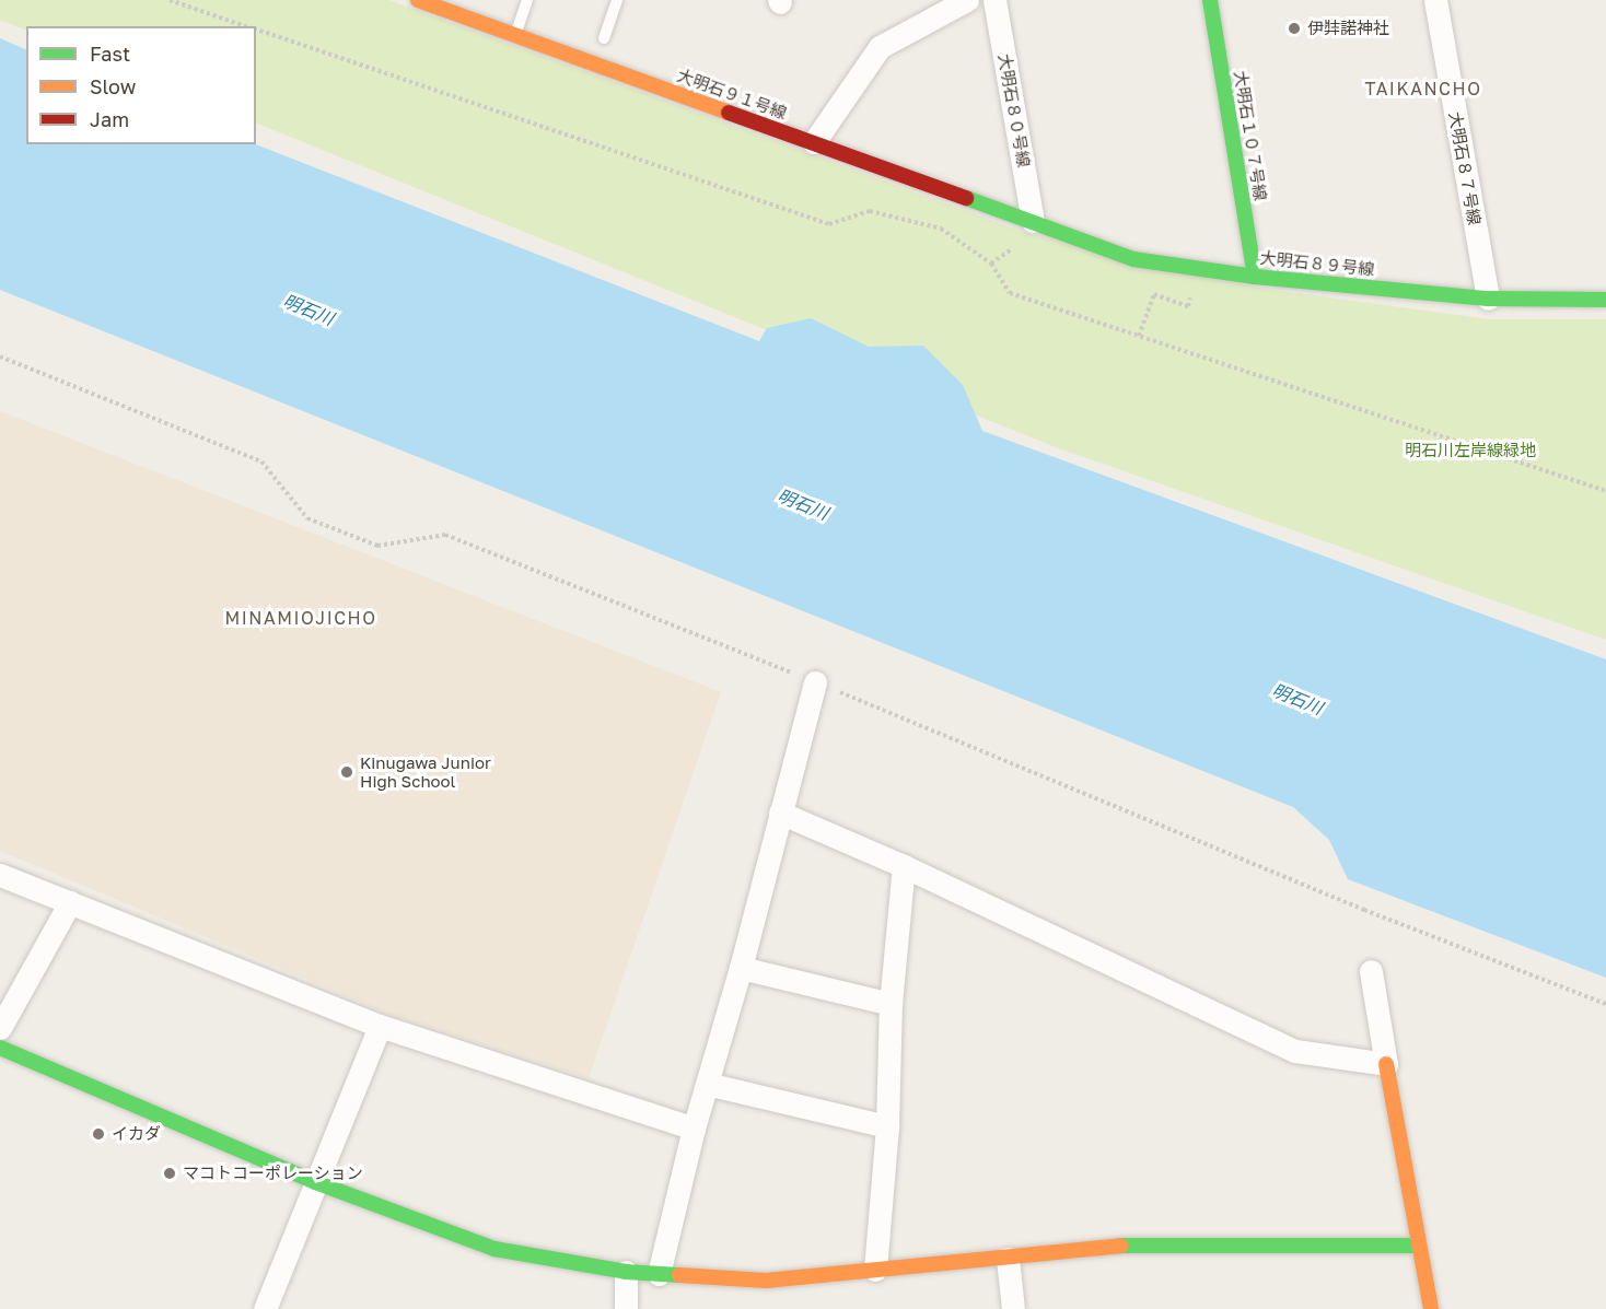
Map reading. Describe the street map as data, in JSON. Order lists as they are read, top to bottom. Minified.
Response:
{"streets":{"street":["大明石９１号線","大明石８０号線","大明石１０７号線","大明石８７号線","大明石８９号線"]},"crossings":[["大明石９１号線","大明石８０号線"],["大明石９１号線","大明石８９号線"],["大明石８０号線","大明石８９号線"],["大明石１０７号線","大明石８９号線"],["大明石８７号線","大明石８９号線"]],"districts":["TAIKANCHO","MINAMIOJICHO"],"water":["明石川"],"parks":["明石川左岸線緑地"],"places":["伊弉諾神社","Kinugawa Junior High School","イカダ","マコトコーポレーション"],"legend":["Fast","Slow","Jam"]}
